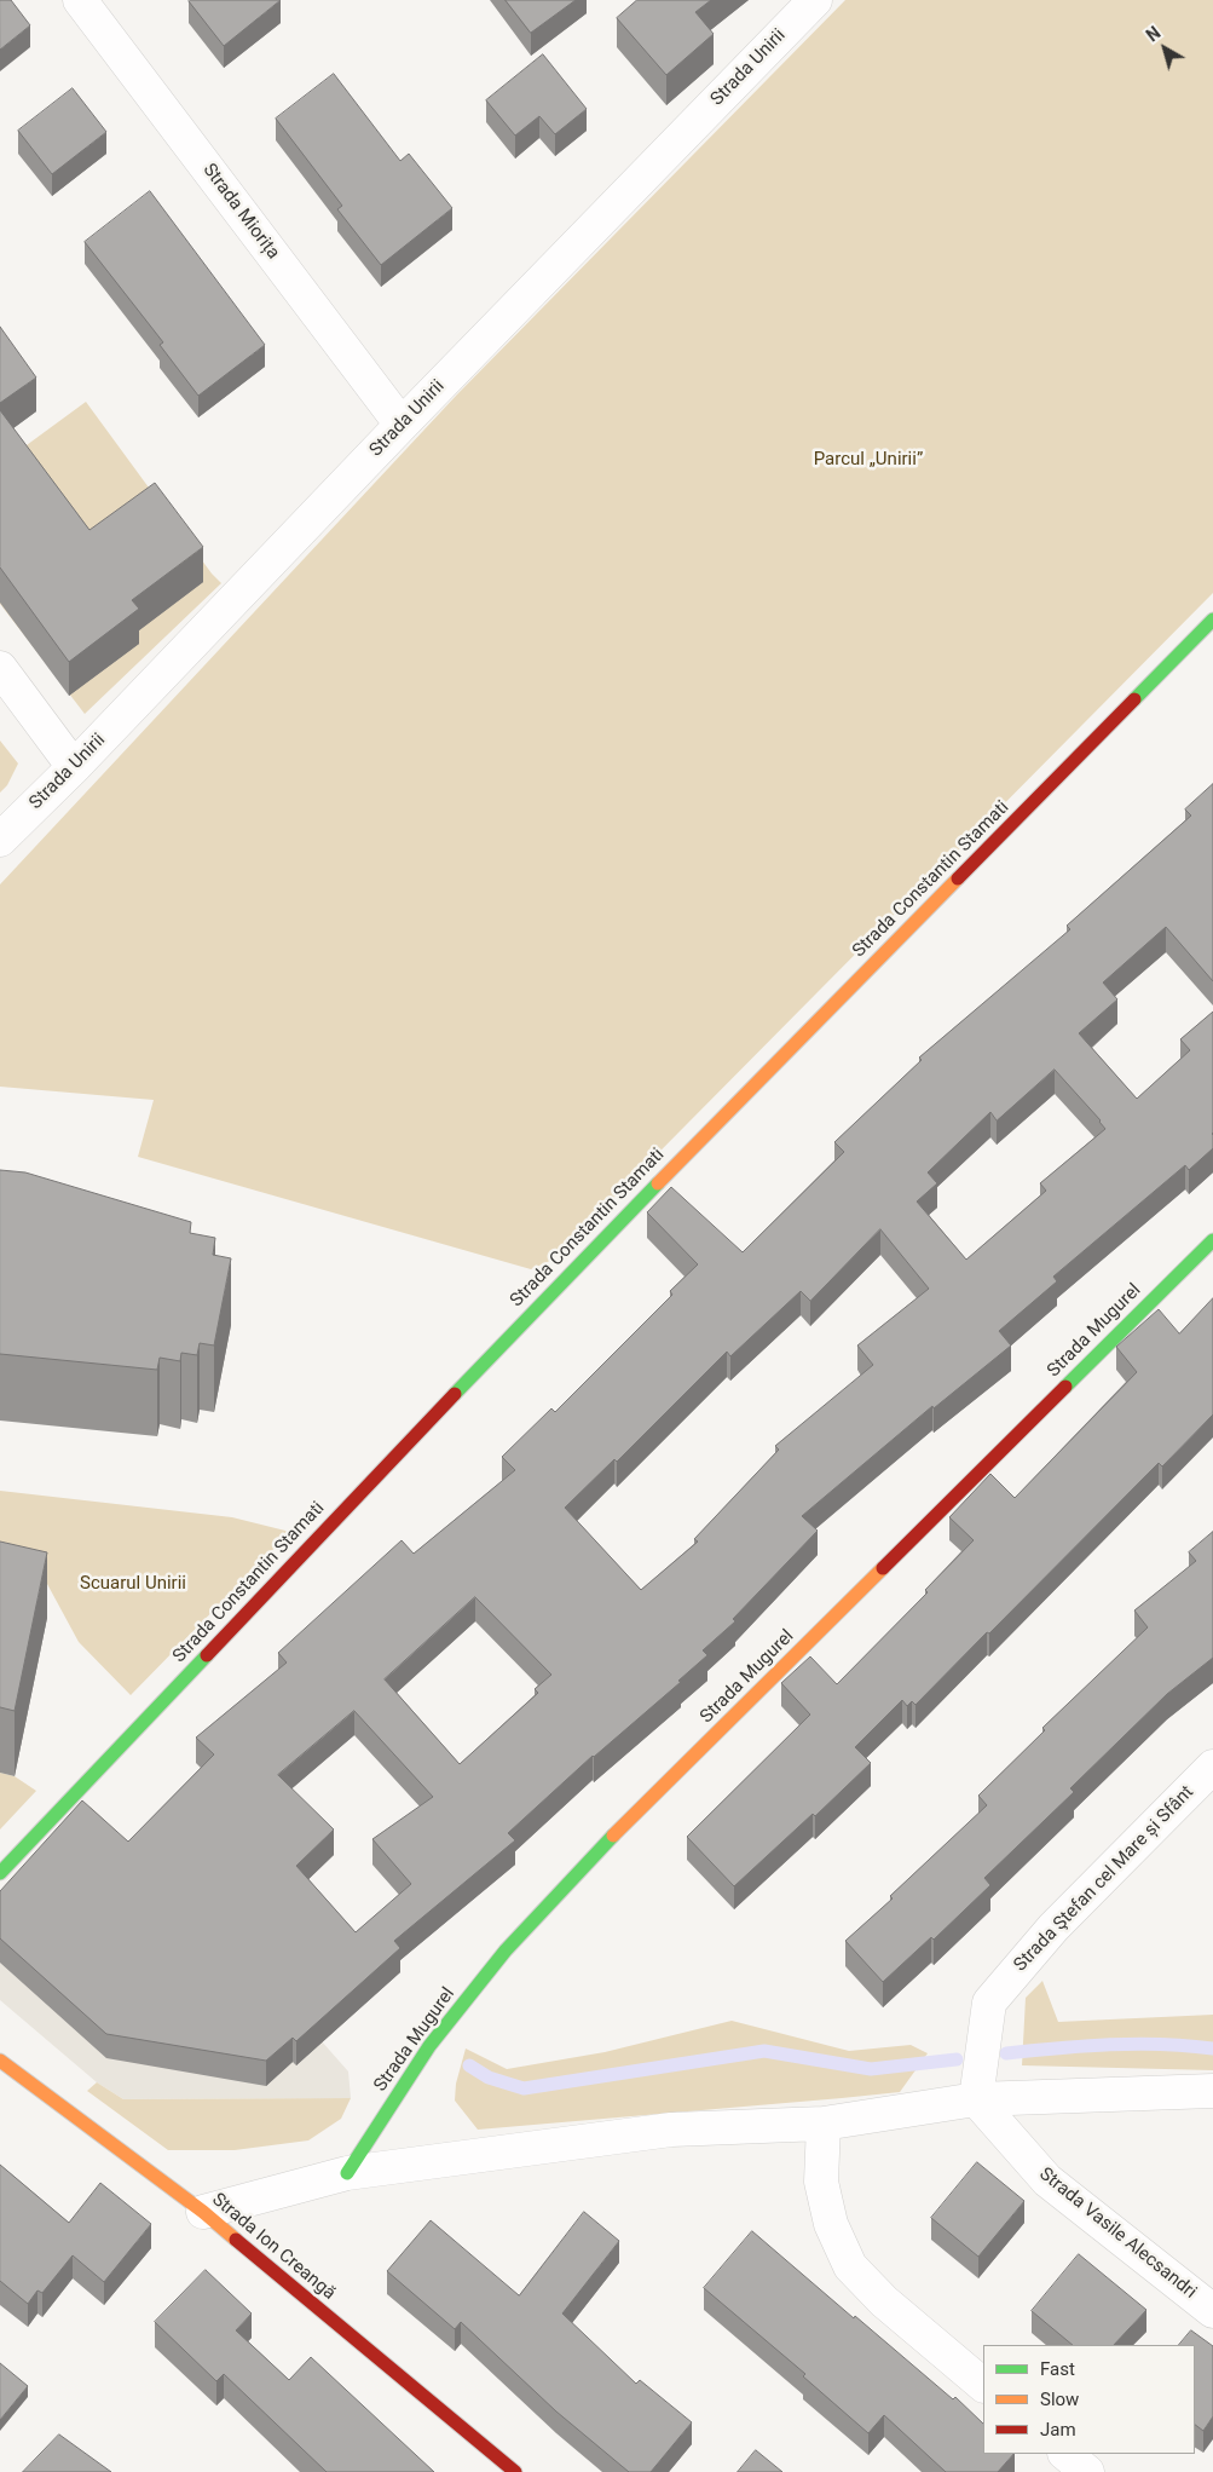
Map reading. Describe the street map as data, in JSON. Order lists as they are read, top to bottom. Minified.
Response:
{"streets":{"street":["Strada Unirii","Strada Miorița","Strada Constantin Stamati","Strada Mugurel","Strada Ştefan cel Mare și Sfânt","Strada Vasile Alecsandri","Strada Ion Creangă"]},"crossings":[["Strada Unirii","Strada Miorița"],["Strada Ştefan cel Mare și Sfânt","Strada Vasile Alecsandri"]],"parks":["Parcul „Unirii”","Scuarul Unirii"],"legend":["Fast","Slow","Jam"],"north":"top left"}
